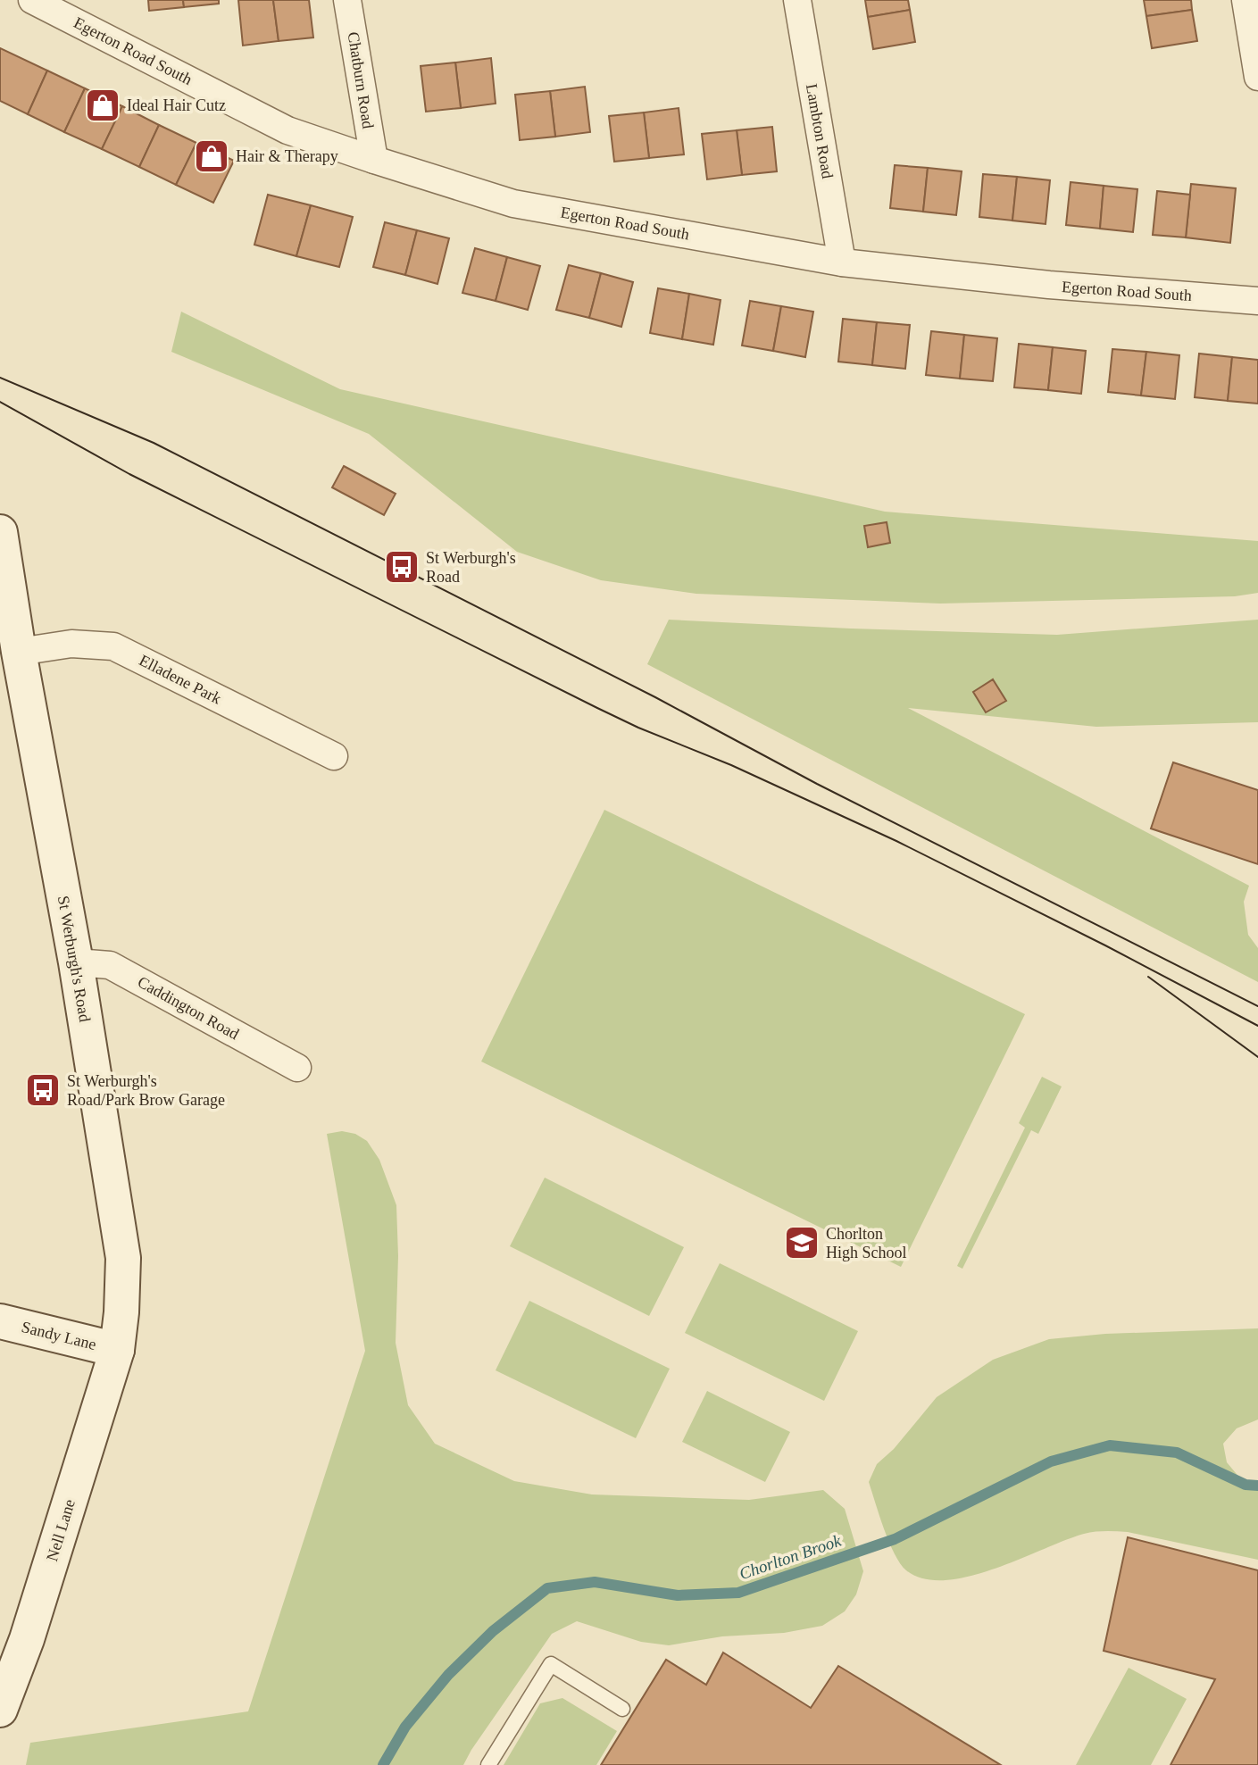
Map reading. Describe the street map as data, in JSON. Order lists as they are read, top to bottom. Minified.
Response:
{"streets":{"street":["Egerton Road South","Chatburn Road","Lambton Road","Elladene Park","St Werburgh's Road","Caddington Road","Sandy Lane","Nell Lane"]},"crossings":[["Egerton Road South","Chatburn Road"],["Egerton Road South","Lambton Road"],["Elladene Park","St Werburgh's Road"],["St Werburgh's Road","Caddington Road"],["St Werburgh's Road","Sandy Lane"],["St Werburgh's Road","Nell Lane"],["Sandy Lane","Nell Lane"]],"water":["Chorlton Brook"],"places":{"shop":["Ideal Hair Cutz","Hair & Therapy"],"bus stop":["St Werburgh's Road","St Werburgh's Road/Park Brow Garage"],"school or university":["Chorlton High School"]}}
